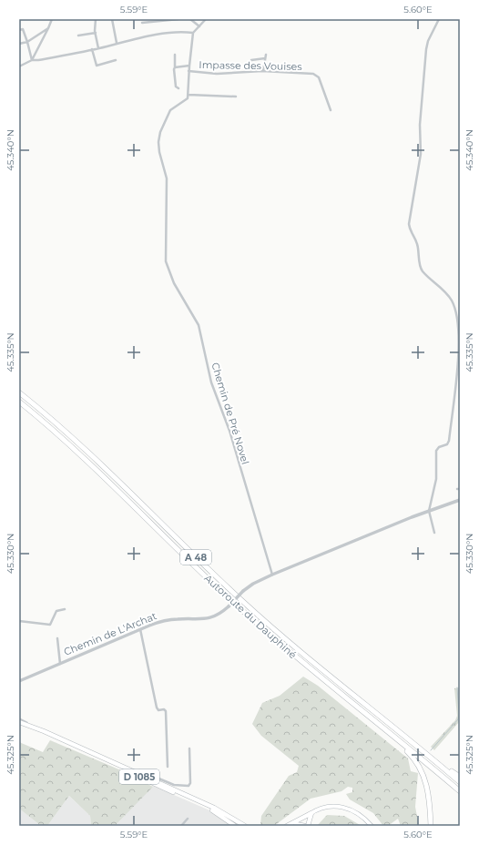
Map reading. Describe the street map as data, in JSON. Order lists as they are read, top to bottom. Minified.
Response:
{"streets":{"highway":["A 48","Autoroute du Dauphiné"],"main road":["D 1085"],"street":["Impasse des Vouises","Chemin de Pré Novel","Chemin de L'Archat"]},"crossings":[["Chemin de Pré Novel","Chemin de L'Archat"]],"coordinates":["5.59°E","5.60°E","45.340°N","45.335°N","45.330°N","45.325°N"]}
